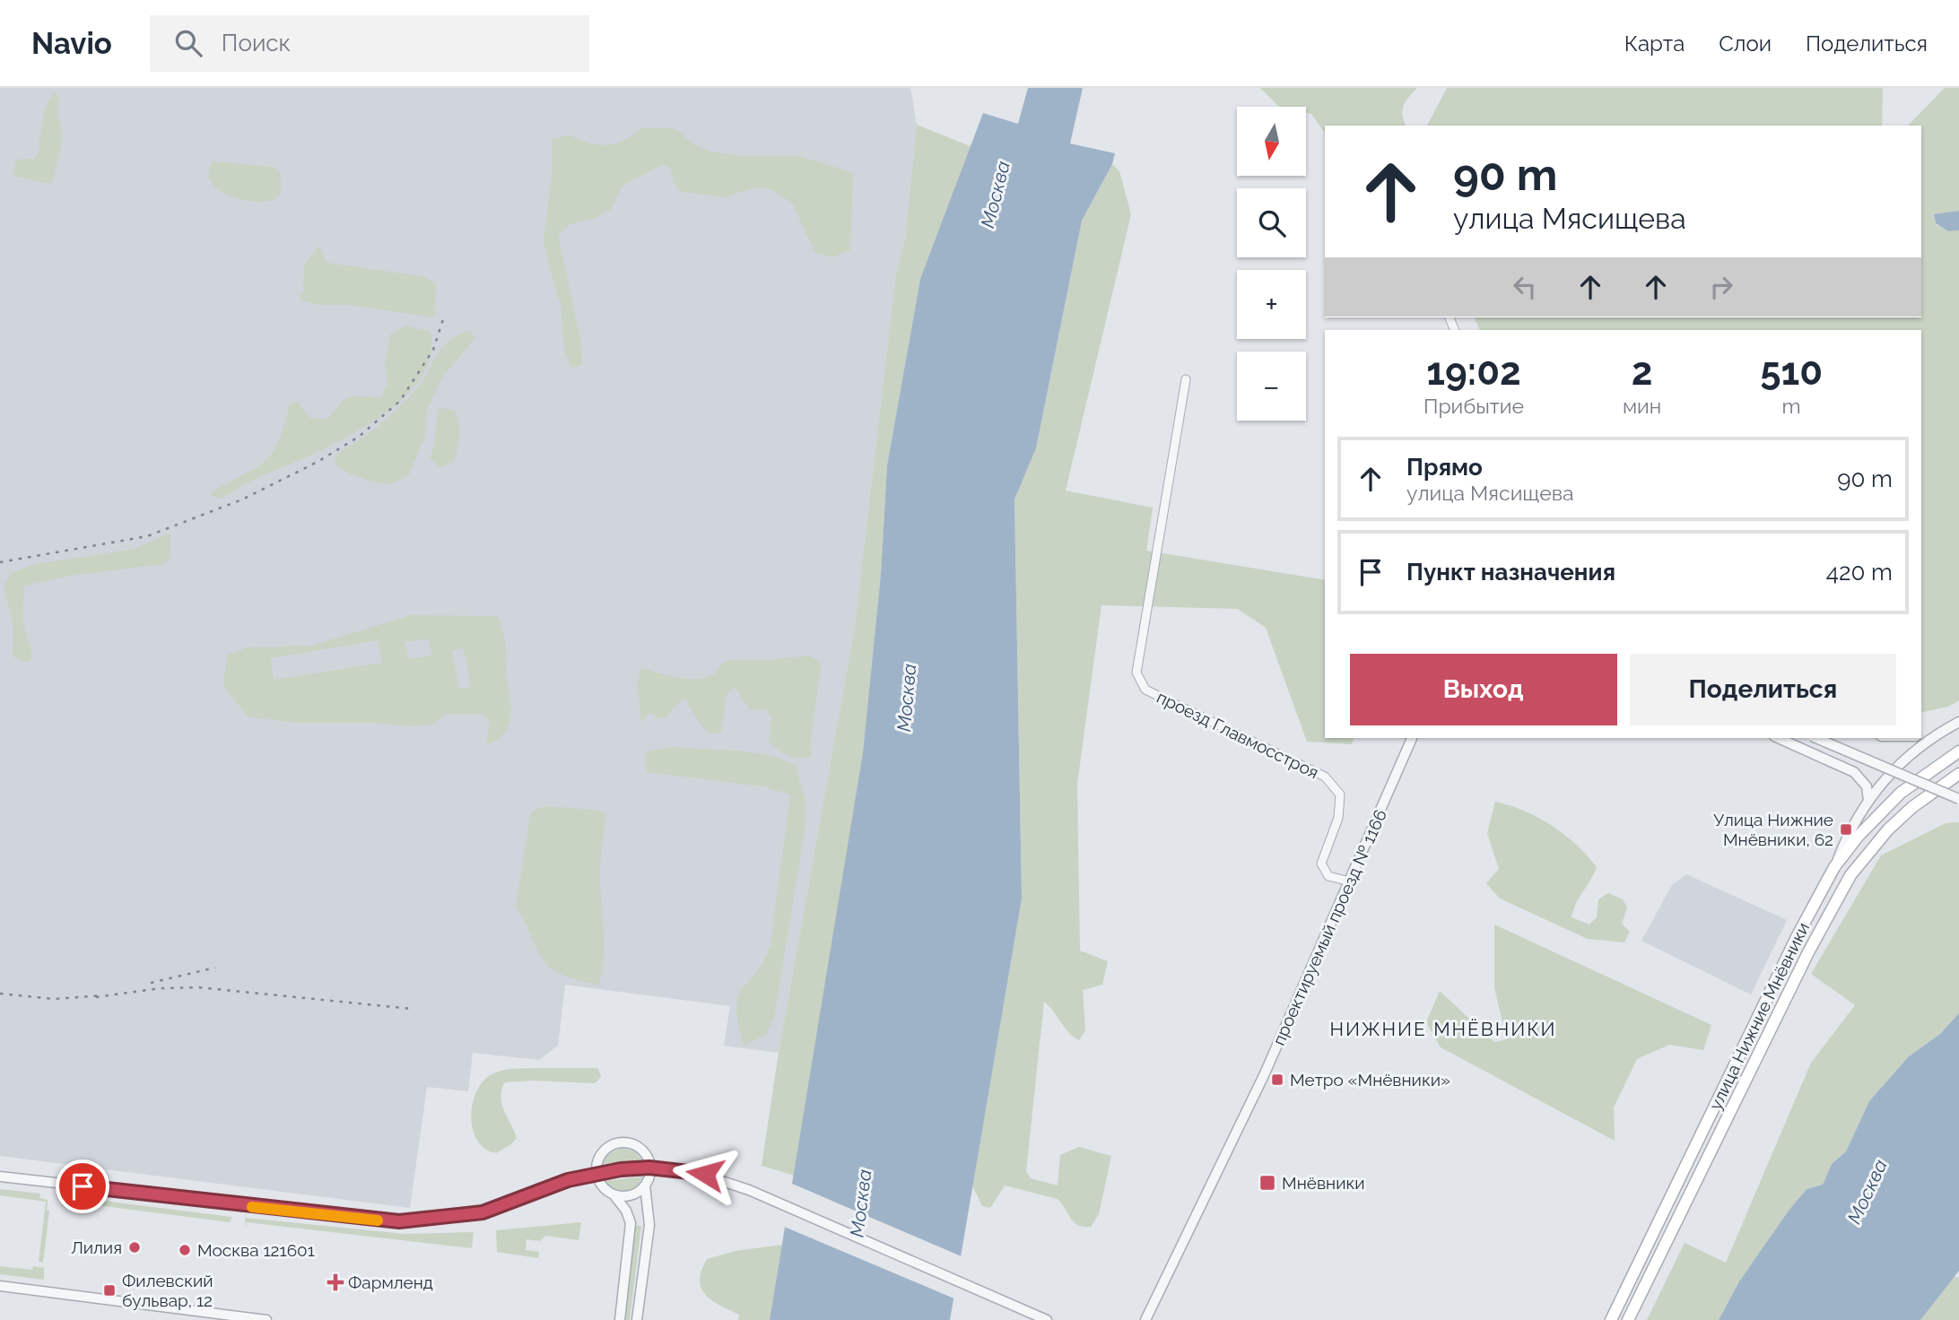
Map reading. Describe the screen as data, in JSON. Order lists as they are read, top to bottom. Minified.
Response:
{"streets":{"main road":["улица Нижние Мнёвники"],"street":["проезд Главмосстроя","проектируемый проезд № 1166"]},"crossings":[["проезд Главмосстроя","проектируемый проезд № 1166"]],"districts":["НИЖНИЕ МНЁВНИКИ"],"water":["Москва"],"places":{"transit":["Улица Нижние Мнёвники, 62","Метро «Мнёвники»","Мнёвники","Филевский бульвар, 12"],"other":["Лилия","Москва 121601"],"health":["Фармленд"]},"north":"bottom","page":{"header":"Navio","search":"Поиск","nav":["Карта","Слои","Поделиться"],"map_buttons":["+","−"],"turn":["90 m","улица Мясищева"],"eta":["19:02","Прибытие","2","мин","510","m"],"list":[{"name":"Прямо","note":"улица Мясищева","value":"90 m"},{"name":"Пункт назначения","value":"420 m"}],"buttons":["Выход","Поделиться"]}}
